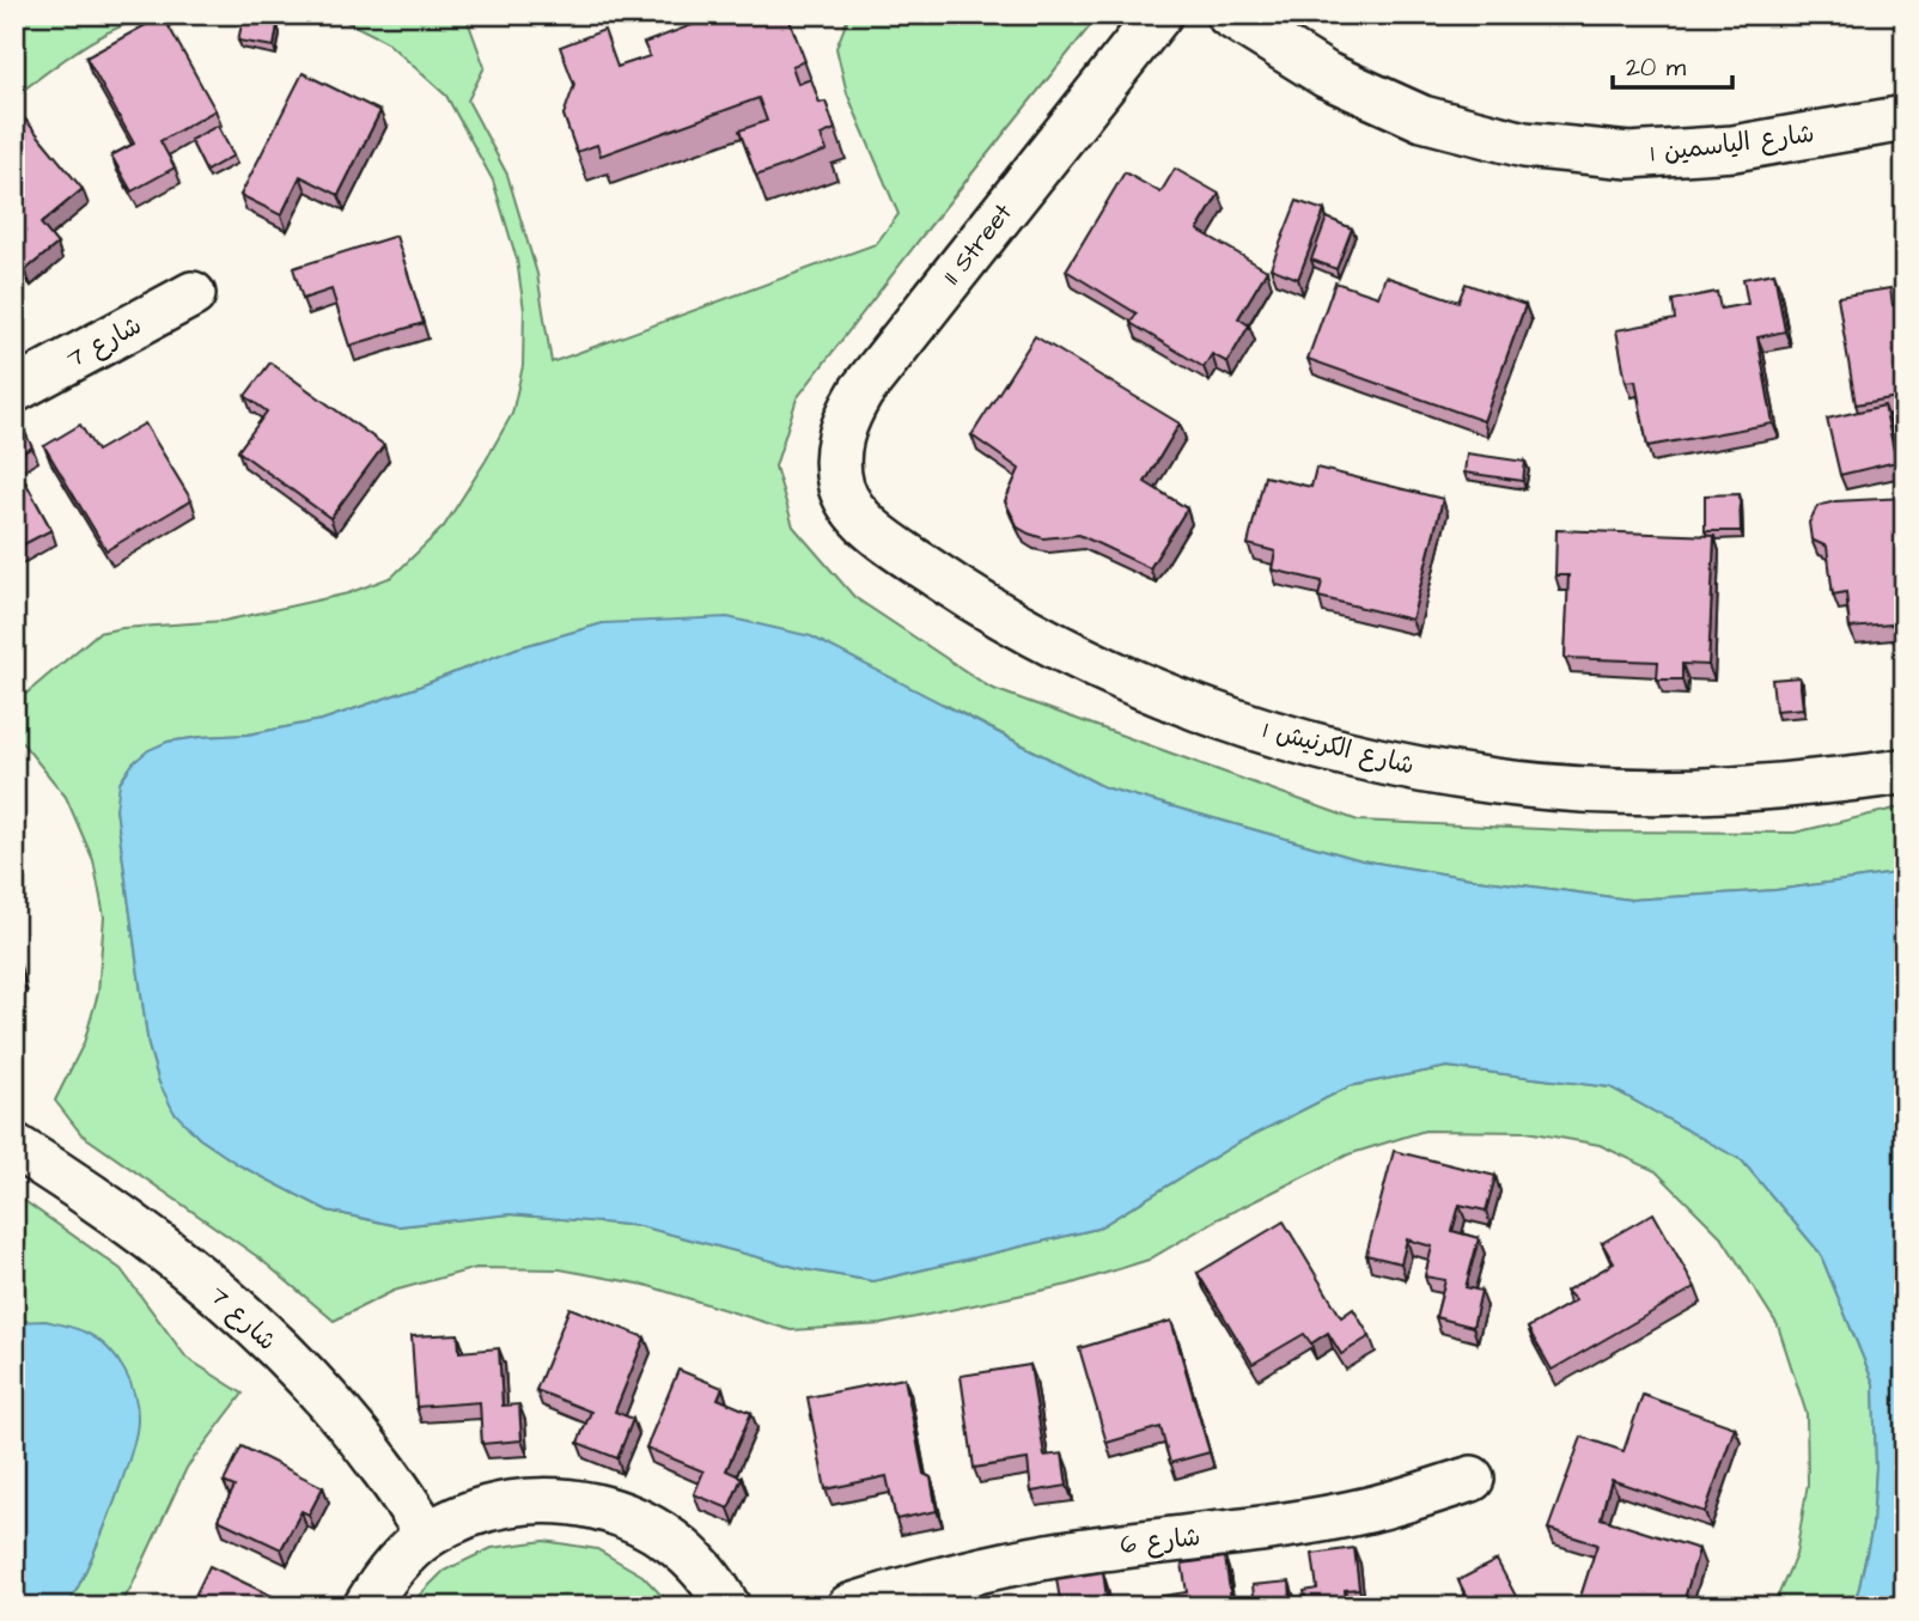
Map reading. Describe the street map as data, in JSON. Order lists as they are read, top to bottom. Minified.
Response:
{"streets":{"street":["شارع الياسمين 1","11 Street","شارع 7","شارع الكرنيش 1","شارع 6"]},"crossings":[["11 Street","شارع الكرنيش 1"]],"scale_bar":"20 m"}
